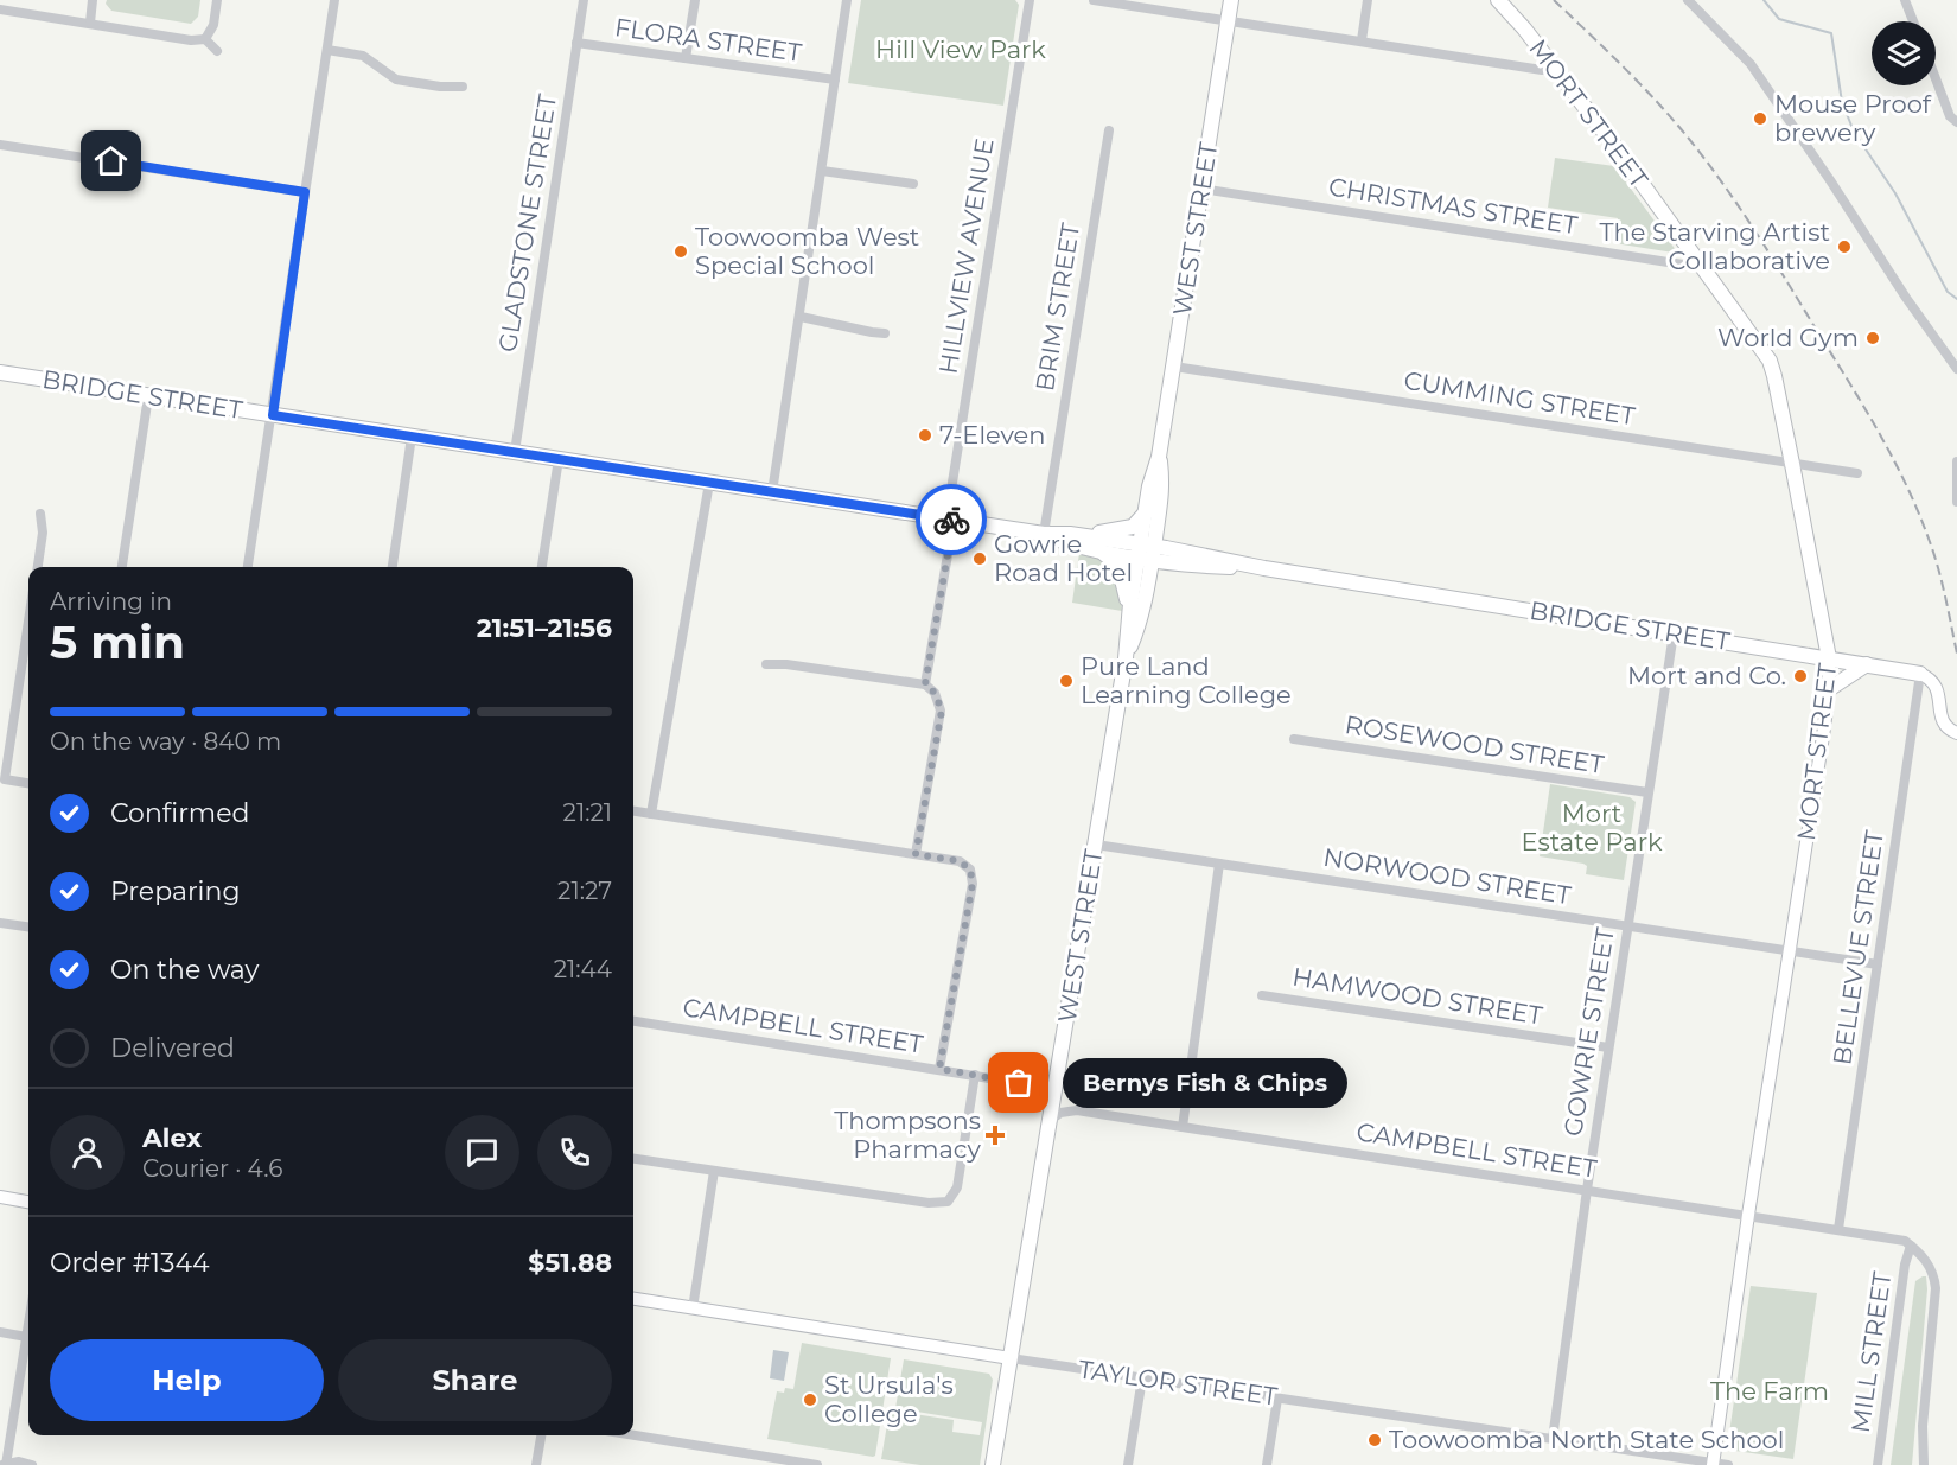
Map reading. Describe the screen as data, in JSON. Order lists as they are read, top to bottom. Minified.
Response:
{"streets":{"main road":["MORT STREET","WEST STREET","BRIDGE STREET"],"street":["FLORA STREET","CHRISTMAS STREET","GLADSTONE STREET","HILLVIEW AVENUE","BRIM STREET","CUMMING STREET","ROSEWOOD STREET","NORWOOD STREET","BELLEVUE STREET","HAMWOOD STREET","CAMPBELL STREET","GOWRIE STREET","MILL STREET","TAYLOR STREET"]},"crossings":[["FLORA STREET","GLADSTONE STREET"],["MORT STREET","CHRISTMAS STREET"],["MORT STREET","BRIDGE STREET"],["MORT STREET","CUMMING STREET"],["MORT STREET","NORWOOD STREET"],["MORT STREET","CAMPBELL STREET"],["MORT STREET","TAYLOR STREET"],["CHRISTMAS STREET","WEST STREET"],["GLADSTONE STREET","BRIDGE STREET"],["WEST STREET","BRIDGE STREET"],["WEST STREET","CUMMING STREET"],["WEST STREET","NORWOOD STREET"],["WEST STREET","CAMPBELL STREET"],["WEST STREET","TAYLOR STREET"],["HILLVIEW AVENUE","BRIDGE STREET"],["BRIM STREET","BRIDGE STREET"],["BRIDGE STREET","BELLEVUE STREET"],["BRIDGE STREET","GOWRIE STREET"],["ROSEWOOD STREET","GOWRIE STREET"],["NORWOOD STREET","BELLEVUE STREET"],["NORWOOD STREET","GOWRIE STREET"],["BELLEVUE STREET","CAMPBELL STREET"],["HAMWOOD STREET","GOWRIE STREET"],["CAMPBELL STREET","GOWRIE STREET"],["CAMPBELL STREET","MILL STREET"],["GOWRIE STREET","TAYLOR STREET"]],"parks":["Hill View Park","Mort Estate Park","The Farm"],"places":{"other":["Mouse Proof brewery","The Starving Artist Collaborative","Toowoomba West Special School","World Gym","7-Eleven","Gowrie Road Hotel","Mort and Co.","Pure Land Learning College","Bernys Fish & Chips","St Ursula's College","Toowoomba North State School"],"health":["Thompsons Pharmacy"]},"page":{"heading":["5 min","Arriving in","21:51–21:56"],"panel":["Alex","Courier · 4.6","Order #1344","$51.88"],"bar":"On the way · 840 m","list":[["Confirmed","21:21"],["Preparing","21:27"],["On the way","21:44"],"Delivered"],"bubble":"Bernys Fish & Chips","buttons":["Help","Share"]}}
